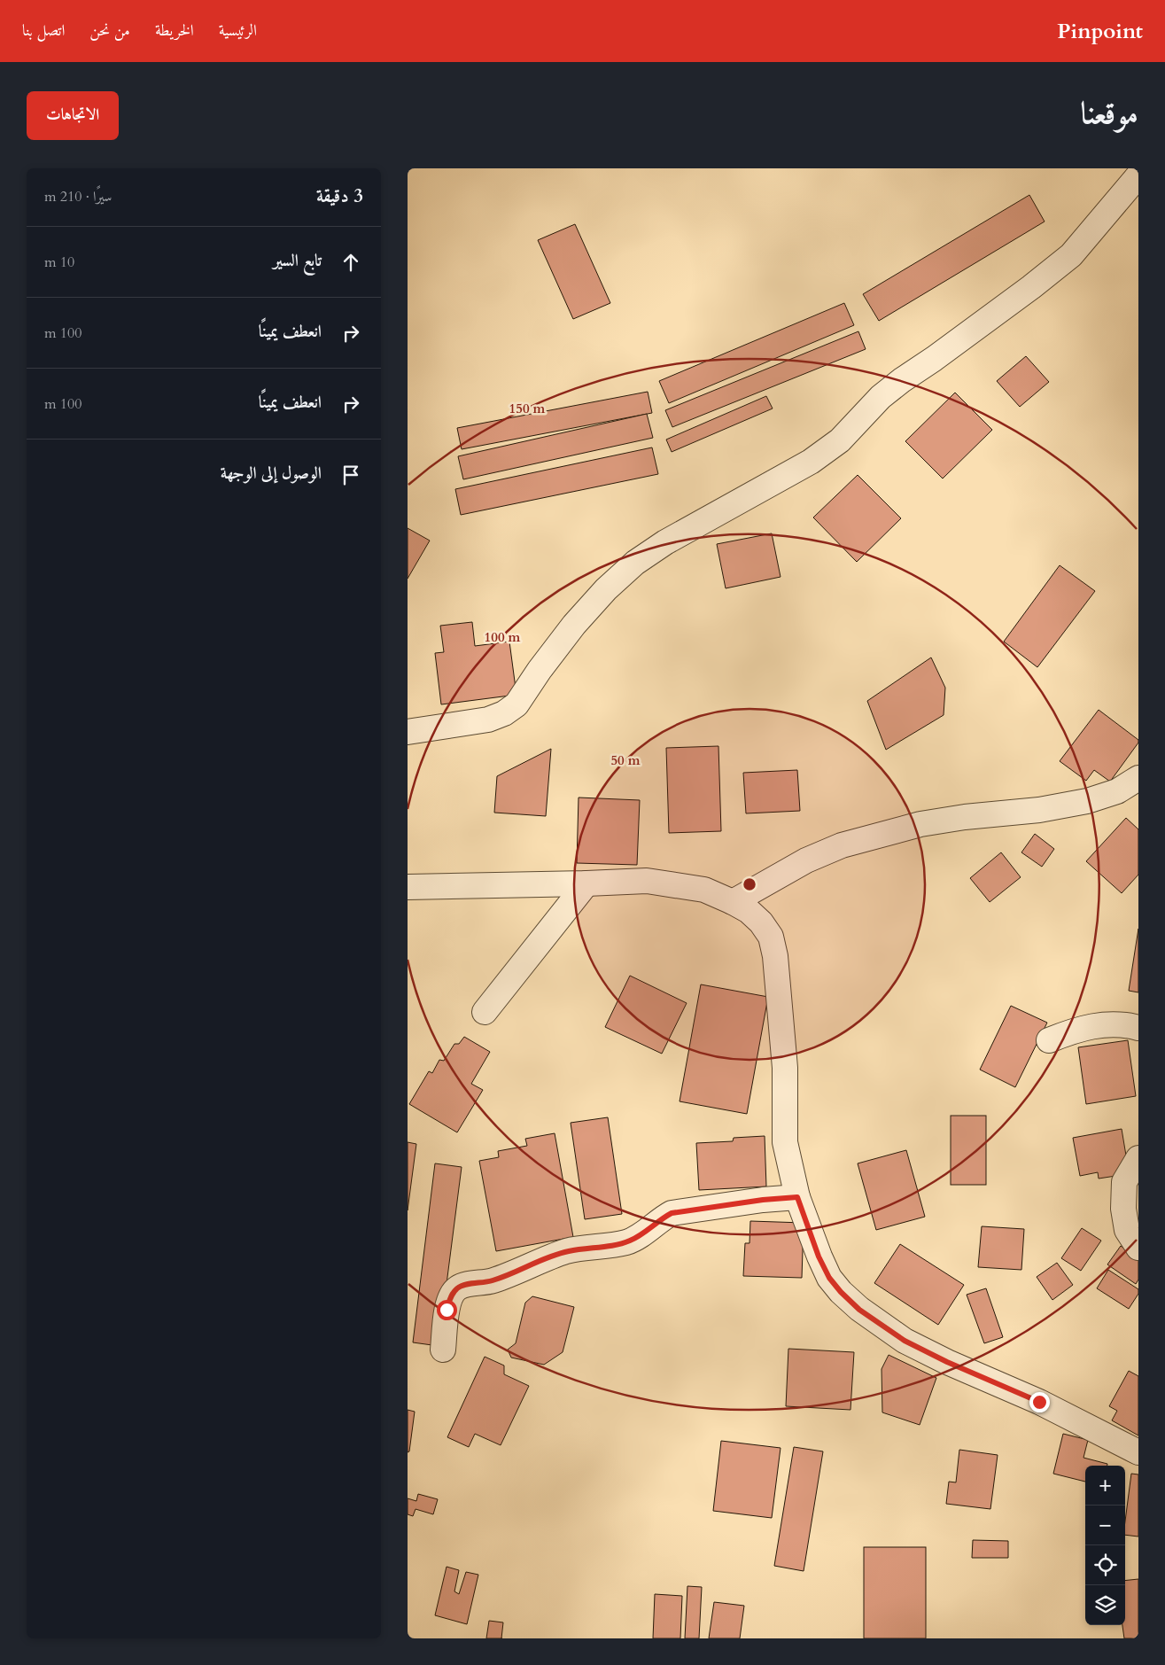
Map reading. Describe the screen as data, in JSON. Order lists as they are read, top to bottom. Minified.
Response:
{"page":{"header":"Pinpoint","nav":["الرئيسية","الخريطة","من نحن","اتصل بنا"],"title":"موقعنا","buttons":"الاتجاهات","heading":["3 دقيقة","سيرًا · 210 m"],"list":[["تابع السير","10 m"],["انعطف يمينًا","100 m"],["انعطف يمينًا","100 m"],"الوصول إلى الوجهة"],"map_buttons":["+","−"]},"rings":["150 m","100 m","50 m"]}
